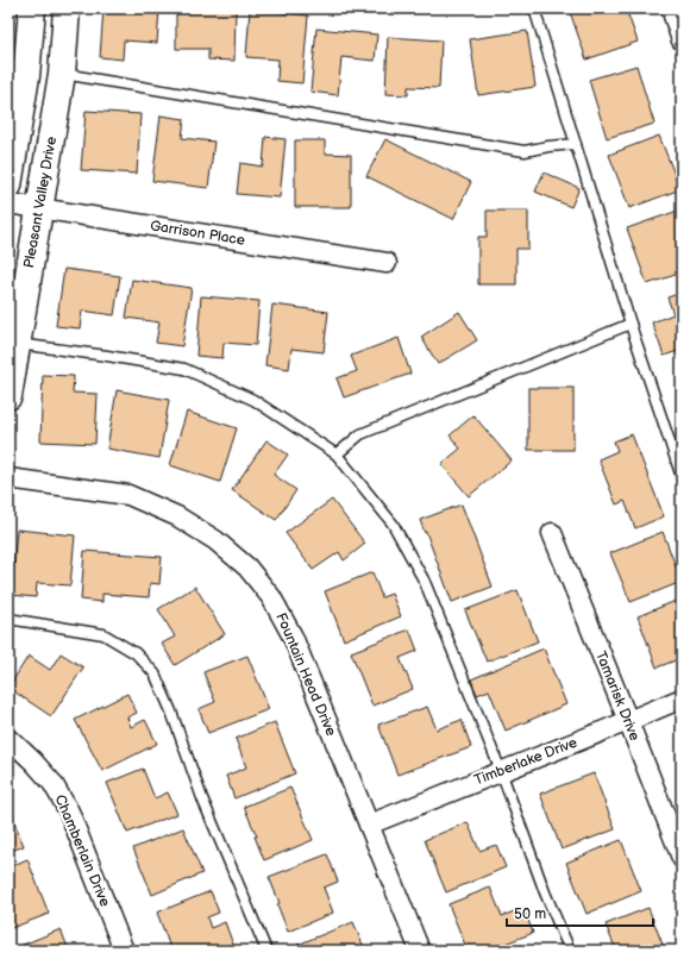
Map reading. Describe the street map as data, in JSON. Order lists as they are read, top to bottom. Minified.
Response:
{"streets":{"street":["Pleasant Valley Drive","Garrison Place","Fountain Head Drive","Tamarisk Drive","Timberlake Drive","Chamberlain Drive"]},"crossings":[["Pleasant Valley Drive","Garrison Place"],["Fountain Head Drive","Timberlake Drive"],["Tamarisk Drive","Timberlake Drive"]],"scale_bar":"50 m"}
